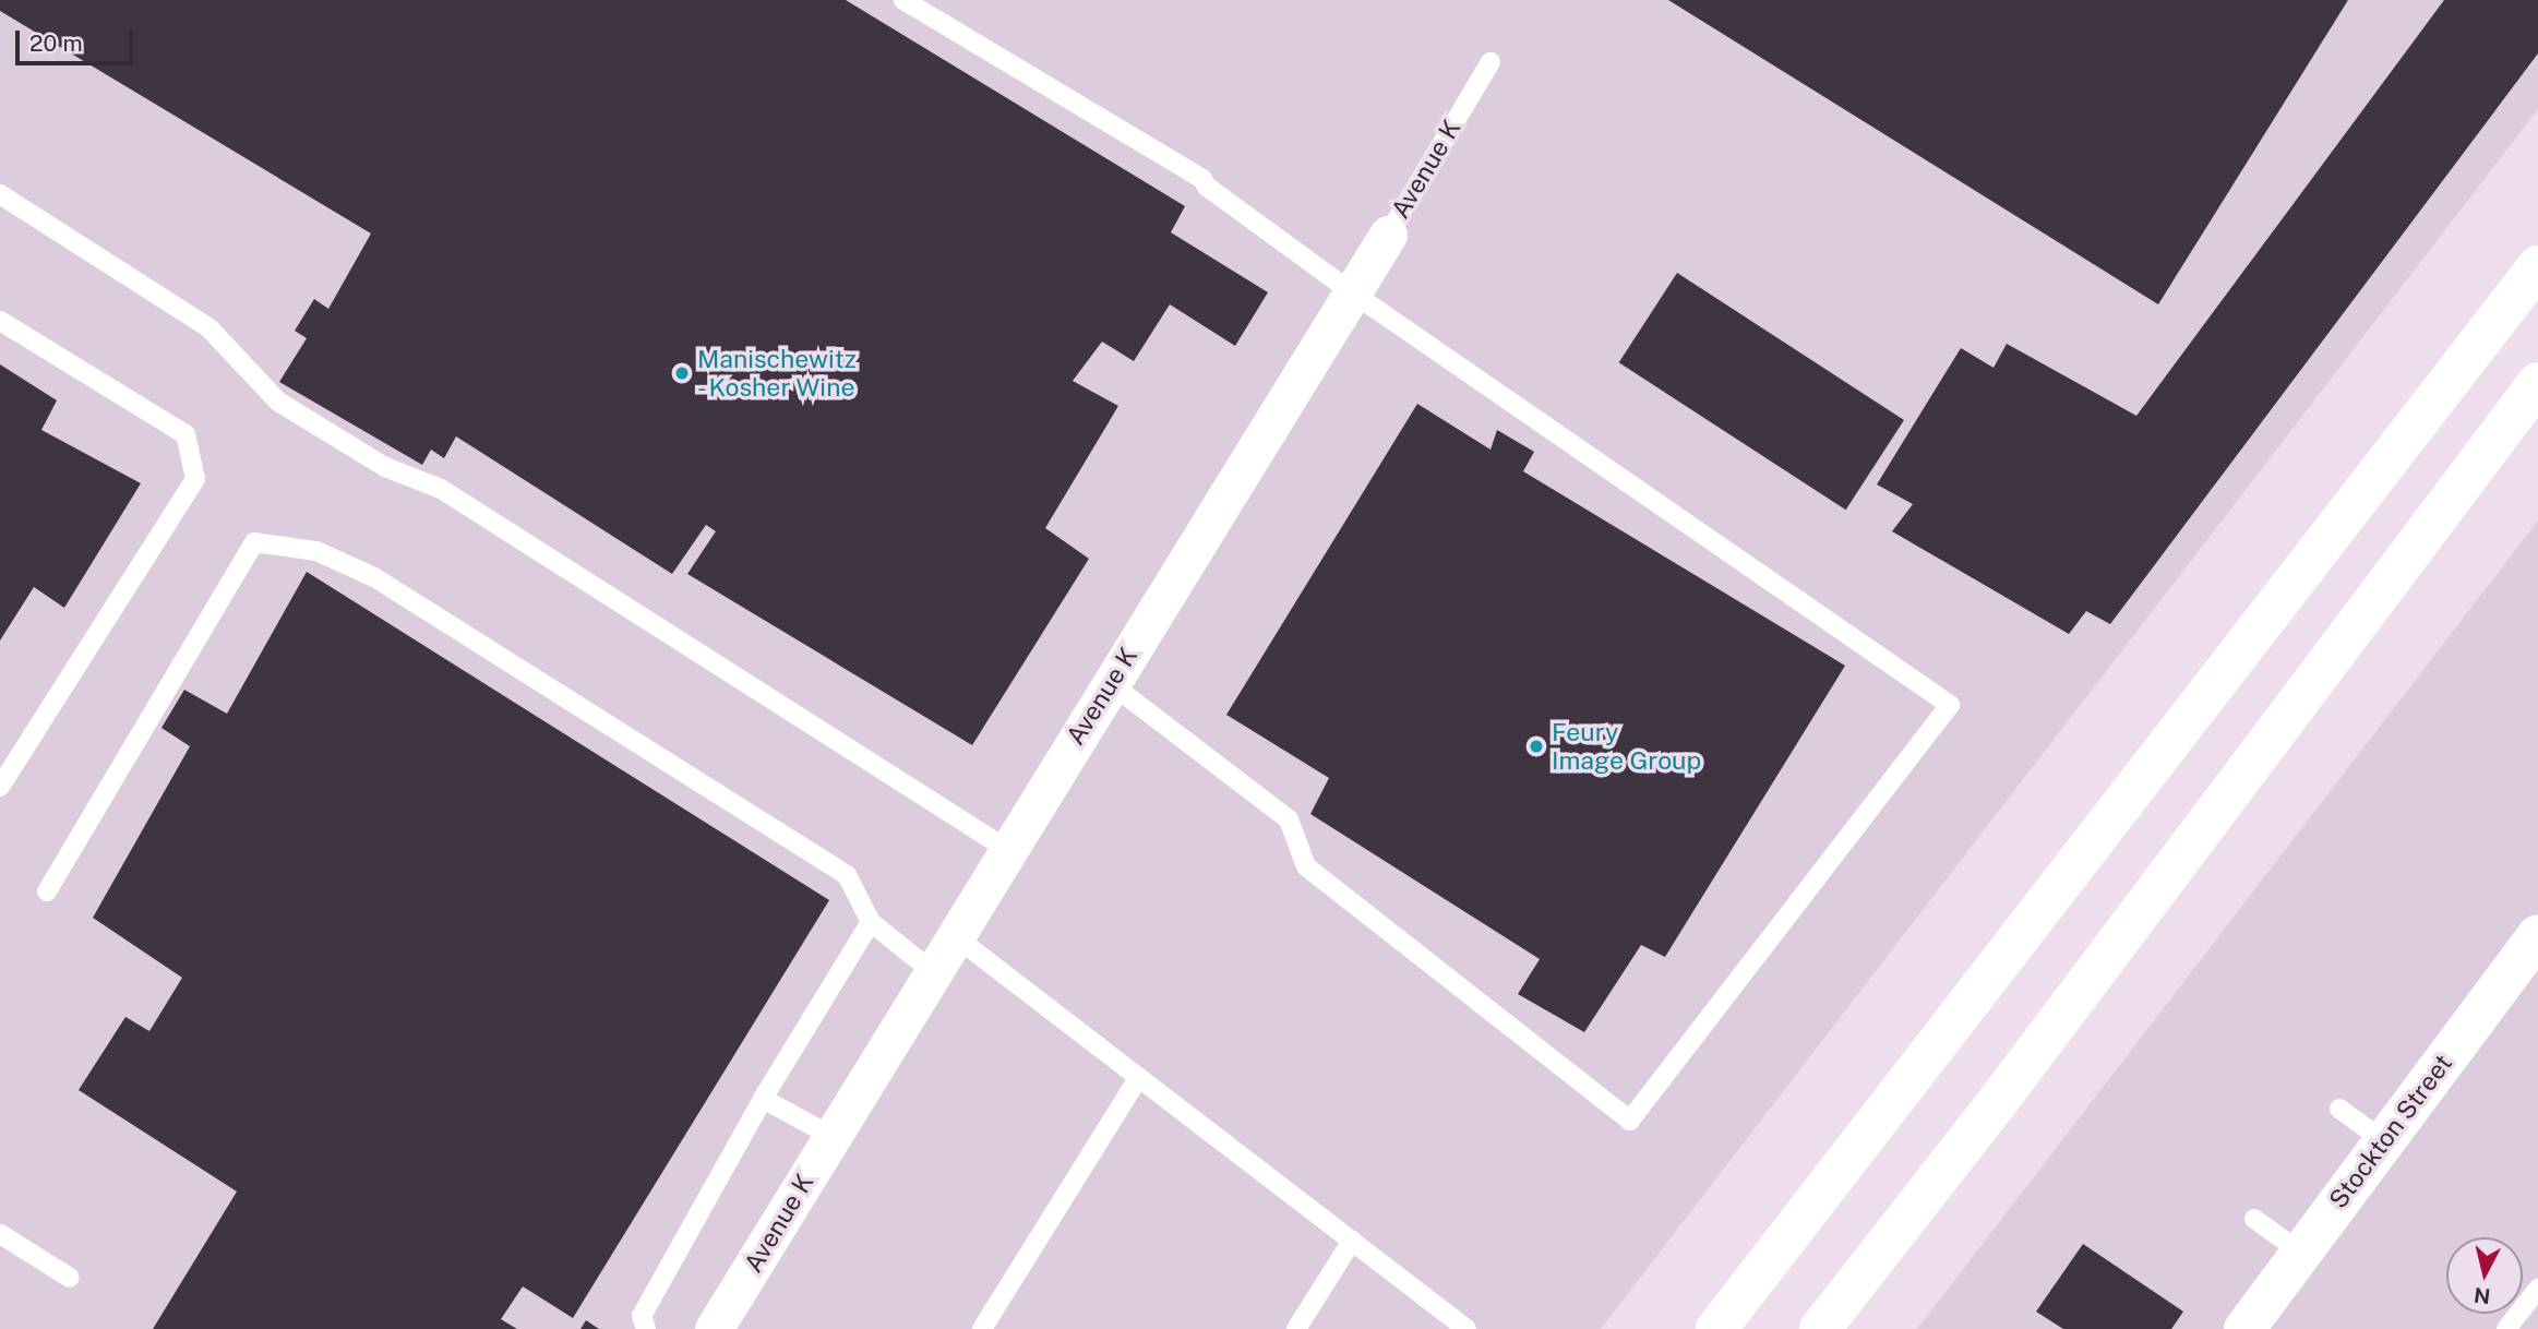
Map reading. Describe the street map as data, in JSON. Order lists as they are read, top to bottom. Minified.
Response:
{"streets":{"main road":["Stockton Street"],"street":["Avenue K"]},"places":["Manischewitz - Kosher Wine","Feury Image Group"],"scale_bar":"20 m","north":"bottom"}
